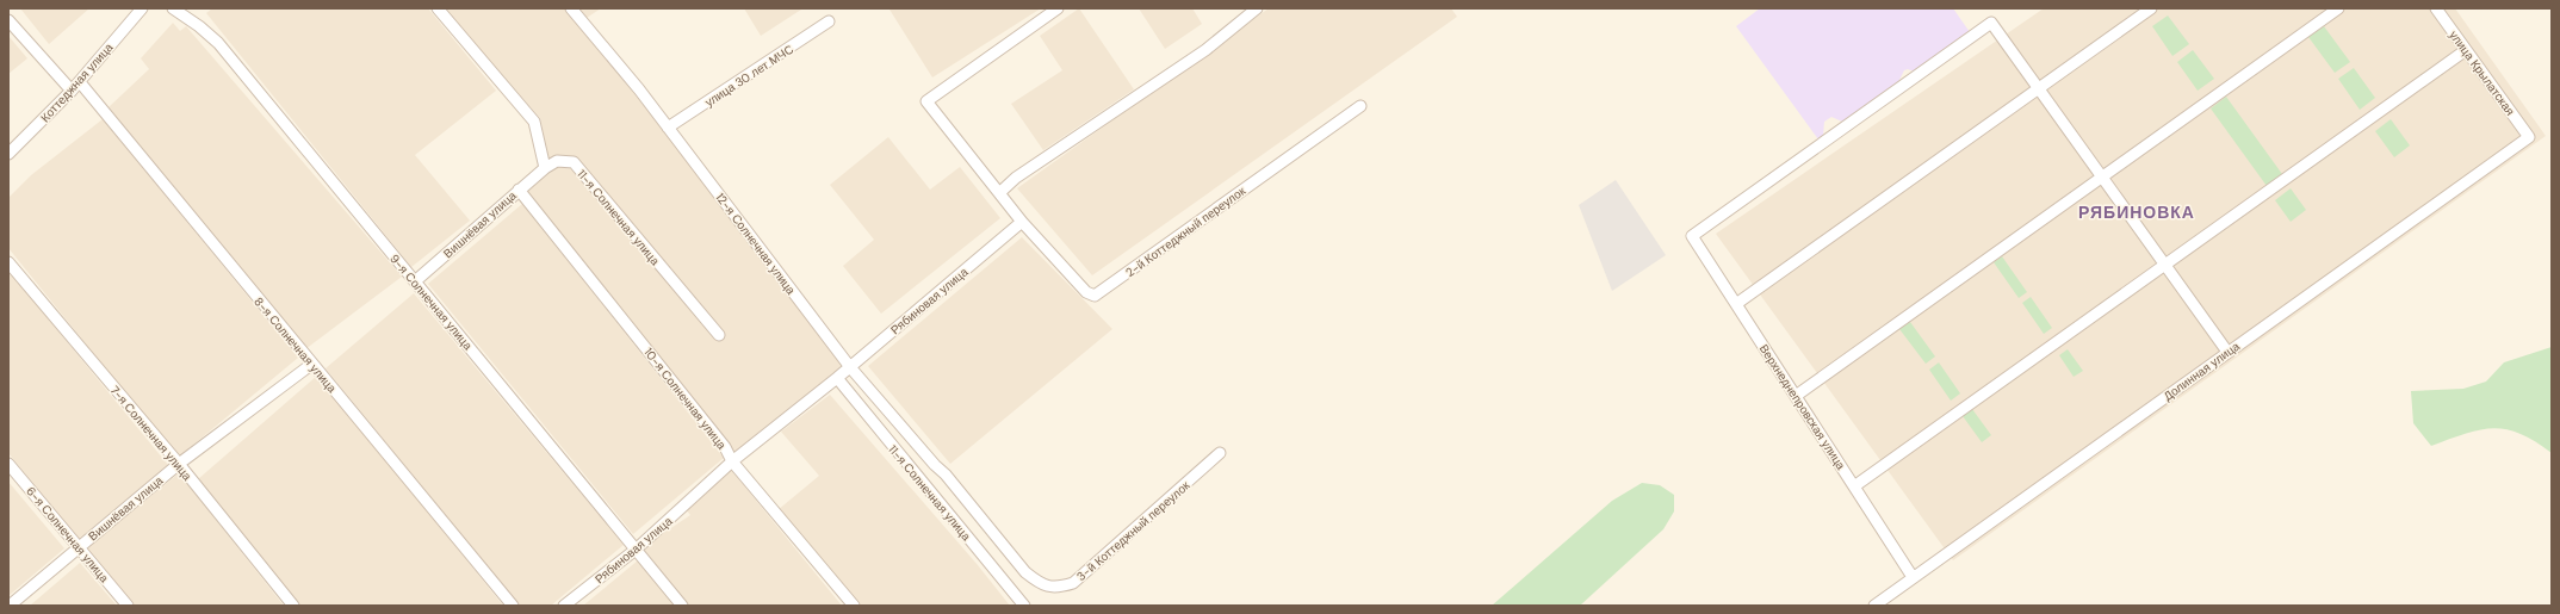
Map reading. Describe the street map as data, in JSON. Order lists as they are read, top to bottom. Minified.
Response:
{"streets":{"street":["улица Крылатская","улица 30 лет МЧС","Коттеджная улица","11-я Солнечная улица","Вишнёвая улица","2-й Коттеджный переулок","12-я Солнечная улица","Рябиновая улица","9-я Солнечная улица","8-я Солнечная улица","Долинная улица","10-я Солнечная улица","Верхнеднепровская улица","7-я Солнечная улица","3-й Коттеджный переулок","6-я Солнечная улица"]},"crossings":[["улица Крылатская","Долинная улица"],["улица 30 лет МЧС","12-я Солнечная улица"],["Коттеджная улица","8-я Солнечная улица"],["11-я Солнечная улица","Вишнёвая улица"],["11-я Солнечная улица","Рябиновая улица"],["Вишнёвая улица","9-я Солнечная улица"],["Вишнёвая улица","8-я Солнечная улица"],["Вишнёвая улица","10-я Солнечная улица"],["Вишнёвая улица","7-я Солнечная улица"],["Вишнёвая улица","6-я Солнечная улица"],["2-й Коттеджный переулок","Рябиновая улица"],["12-я Солнечная улица","Рябиновая улица"],["12-я Солнечная улица","3-й Коттеджный переулок"],["Рябиновая улица","9-я Солнечная улица"],["Рябиновая улица","10-я Солнечная улица"],["Долинная улица","Верхнеднепровская улица"]],"districts":["РЯБИНОВКА"]}
